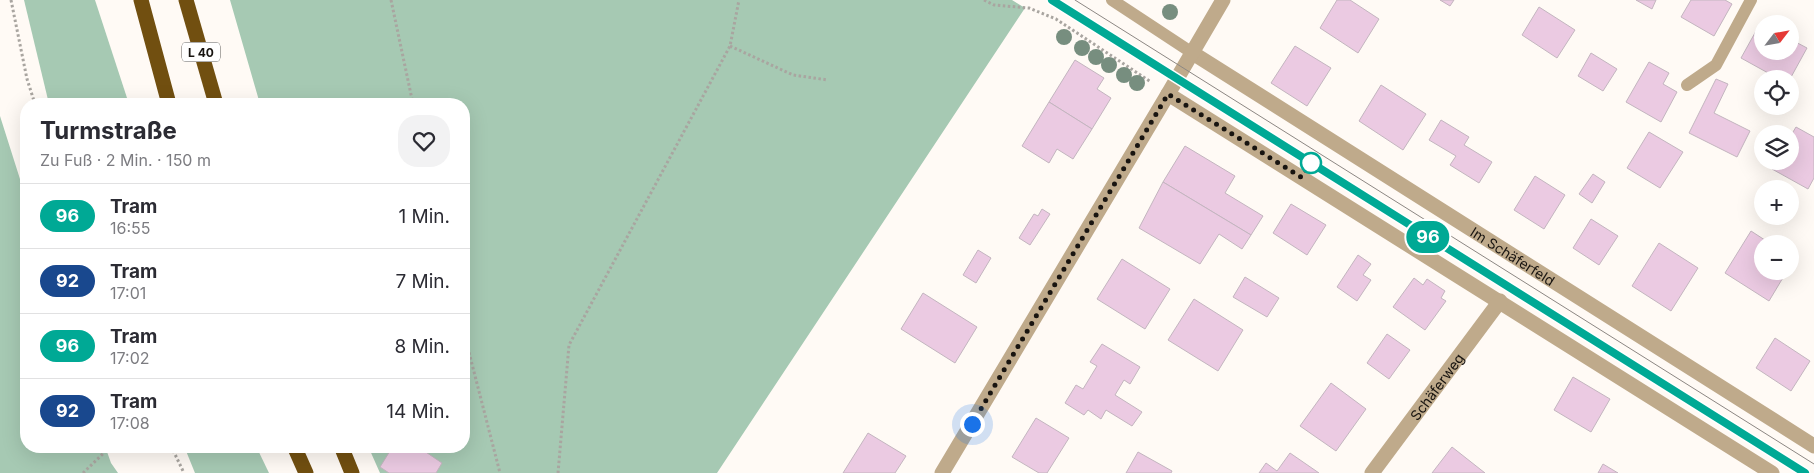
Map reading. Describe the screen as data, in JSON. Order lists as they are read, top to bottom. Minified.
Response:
{"streets":{"highway":["L 40"],"street":["Im Schäferfeld","Schäferweg"]},"lines":["tram line 96"],"north":"top right","page":{"on_map":"96","map_buttons":["+","−"],"heading":["Turmstraße","Zu Fuß · 2 Min. · 150 m"],"list":[{"mark":"96","name":"Tram","note":"16:55","value":"1 Min."},{"mark":"92","name":"Tram","note":"17:01","value":"7 Min."},{"mark":"96","name":"Tram","note":"17:02","value":"8 Min."},{"mark":"92","name":"Tram","note":"17:08","value":"14 Min."}]}}
